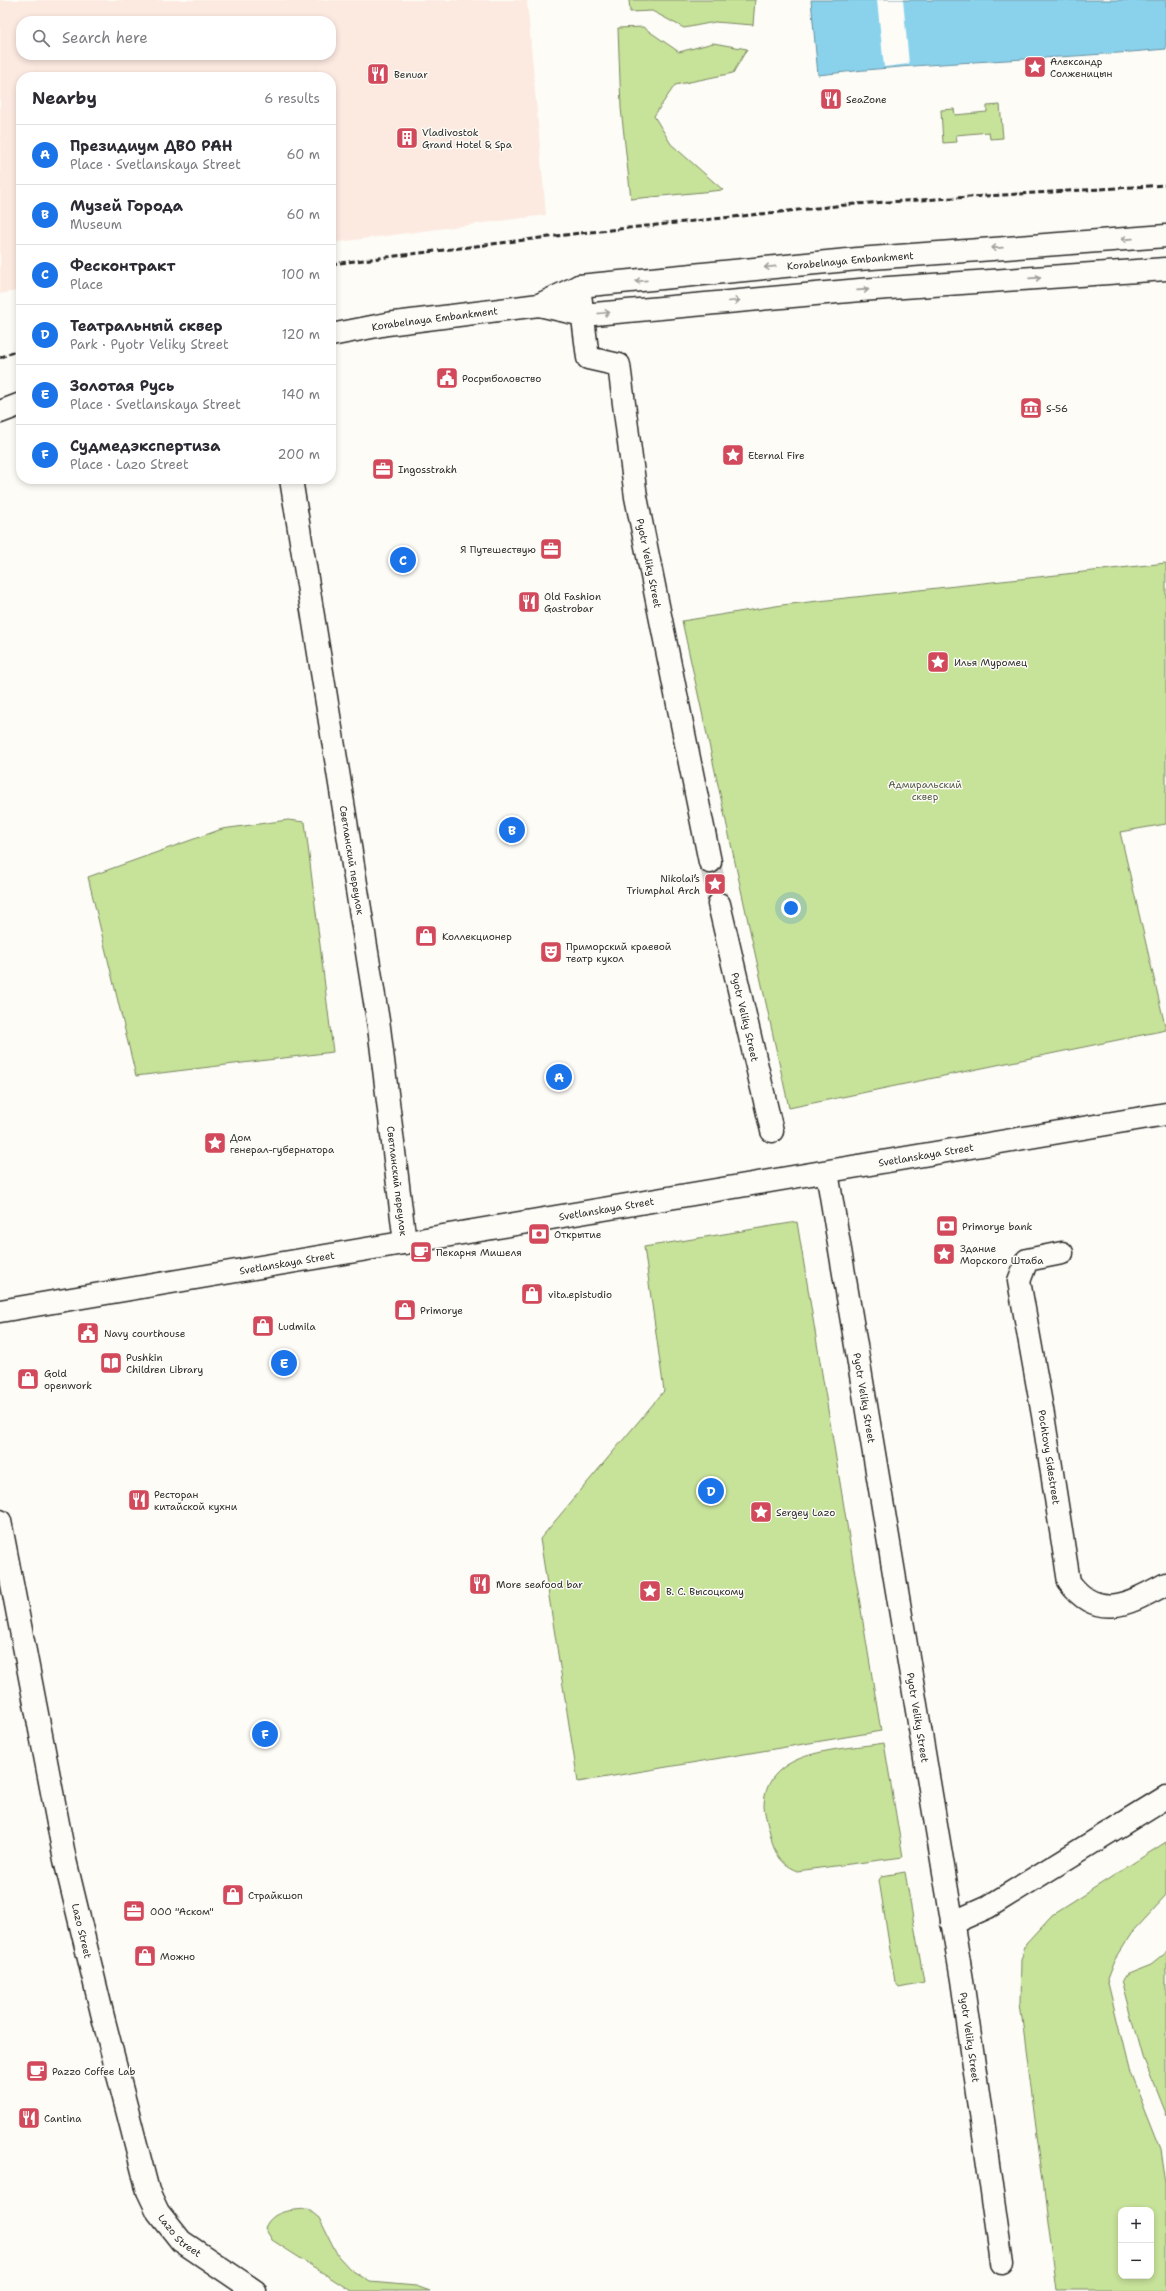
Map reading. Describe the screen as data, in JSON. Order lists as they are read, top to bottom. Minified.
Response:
{"streets":{"main road":["Korabelnaya Embankment","Pyotr Veliky Street","Светланский переулок","Svetlanskaya Street","Pochtovy Sidestreet","Lazo Street"]},"crossings":[["Korabelnaya Embankment","Pyotr Veliky Street"],["Pyotr Veliky Street","Svetlanskaya Street"],["Светланский переулок","Svetlanskaya Street"]],"parks":["Адмиральский сквер"],"places":{"place":["Александр Солженицын","Eternal Fire","Илья Муромец","Nikolai’s Triumphal Arch","Дом генерал-губернатора","Здание Морского Штаба","Sergey Lazo","В. С. Высоцкому"],"restaurant":["Benuar","SeaZone","Old Fashion Gastrobar","Ресторан китайской кухни","More seafood bar","Cantina"],"building":["Vladivostok Grand Hotel & Spa"],"public building":["Росрыболовство","Navy courthouse"],"museum":["S-56"],"office":["Ingosstrakh","Я Путешествую","ООО \"Аском\""],"shop":["Коллекционер","vita.epistudio","Primorye","Ludmila","Gold openwork","Страйкшоп","Можно"],"theatre":["Приморский краевой театр кукол"],"bank":["Primorye bank","Открытие"],"cafe":["Пекарня Мишеля","Pazzo Coffee Lab"],"library":["Pushkin Children Library"]},"page":{"search":"Search here","heading":["Nearby","6 results"],"list":[{"mark":"A","name":"Президиум ДВО РАН","note":"Place · Svetlanskaya Street","value":"60 m"},{"mark":"B","name":"Музей Города","note":"Museum","value":"60 m"},{"mark":"C","name":"Фесконтракт","note":"Place","value":"100 m"},{"mark":"D","name":"Театральный сквер","note":"Park · Pyotr Veliky Street","value":"120 m"},{"mark":"E","name":"Золотая Русь","note":"Place · Svetlanskaya Street","value":"140 m"},{"mark":"F","name":"Судмедэкспертиза","note":"Place · Lazo Street","value":"200 m"}],"pins":["C","B","A","E","D","F"],"map_buttons":["+","−"]}}
